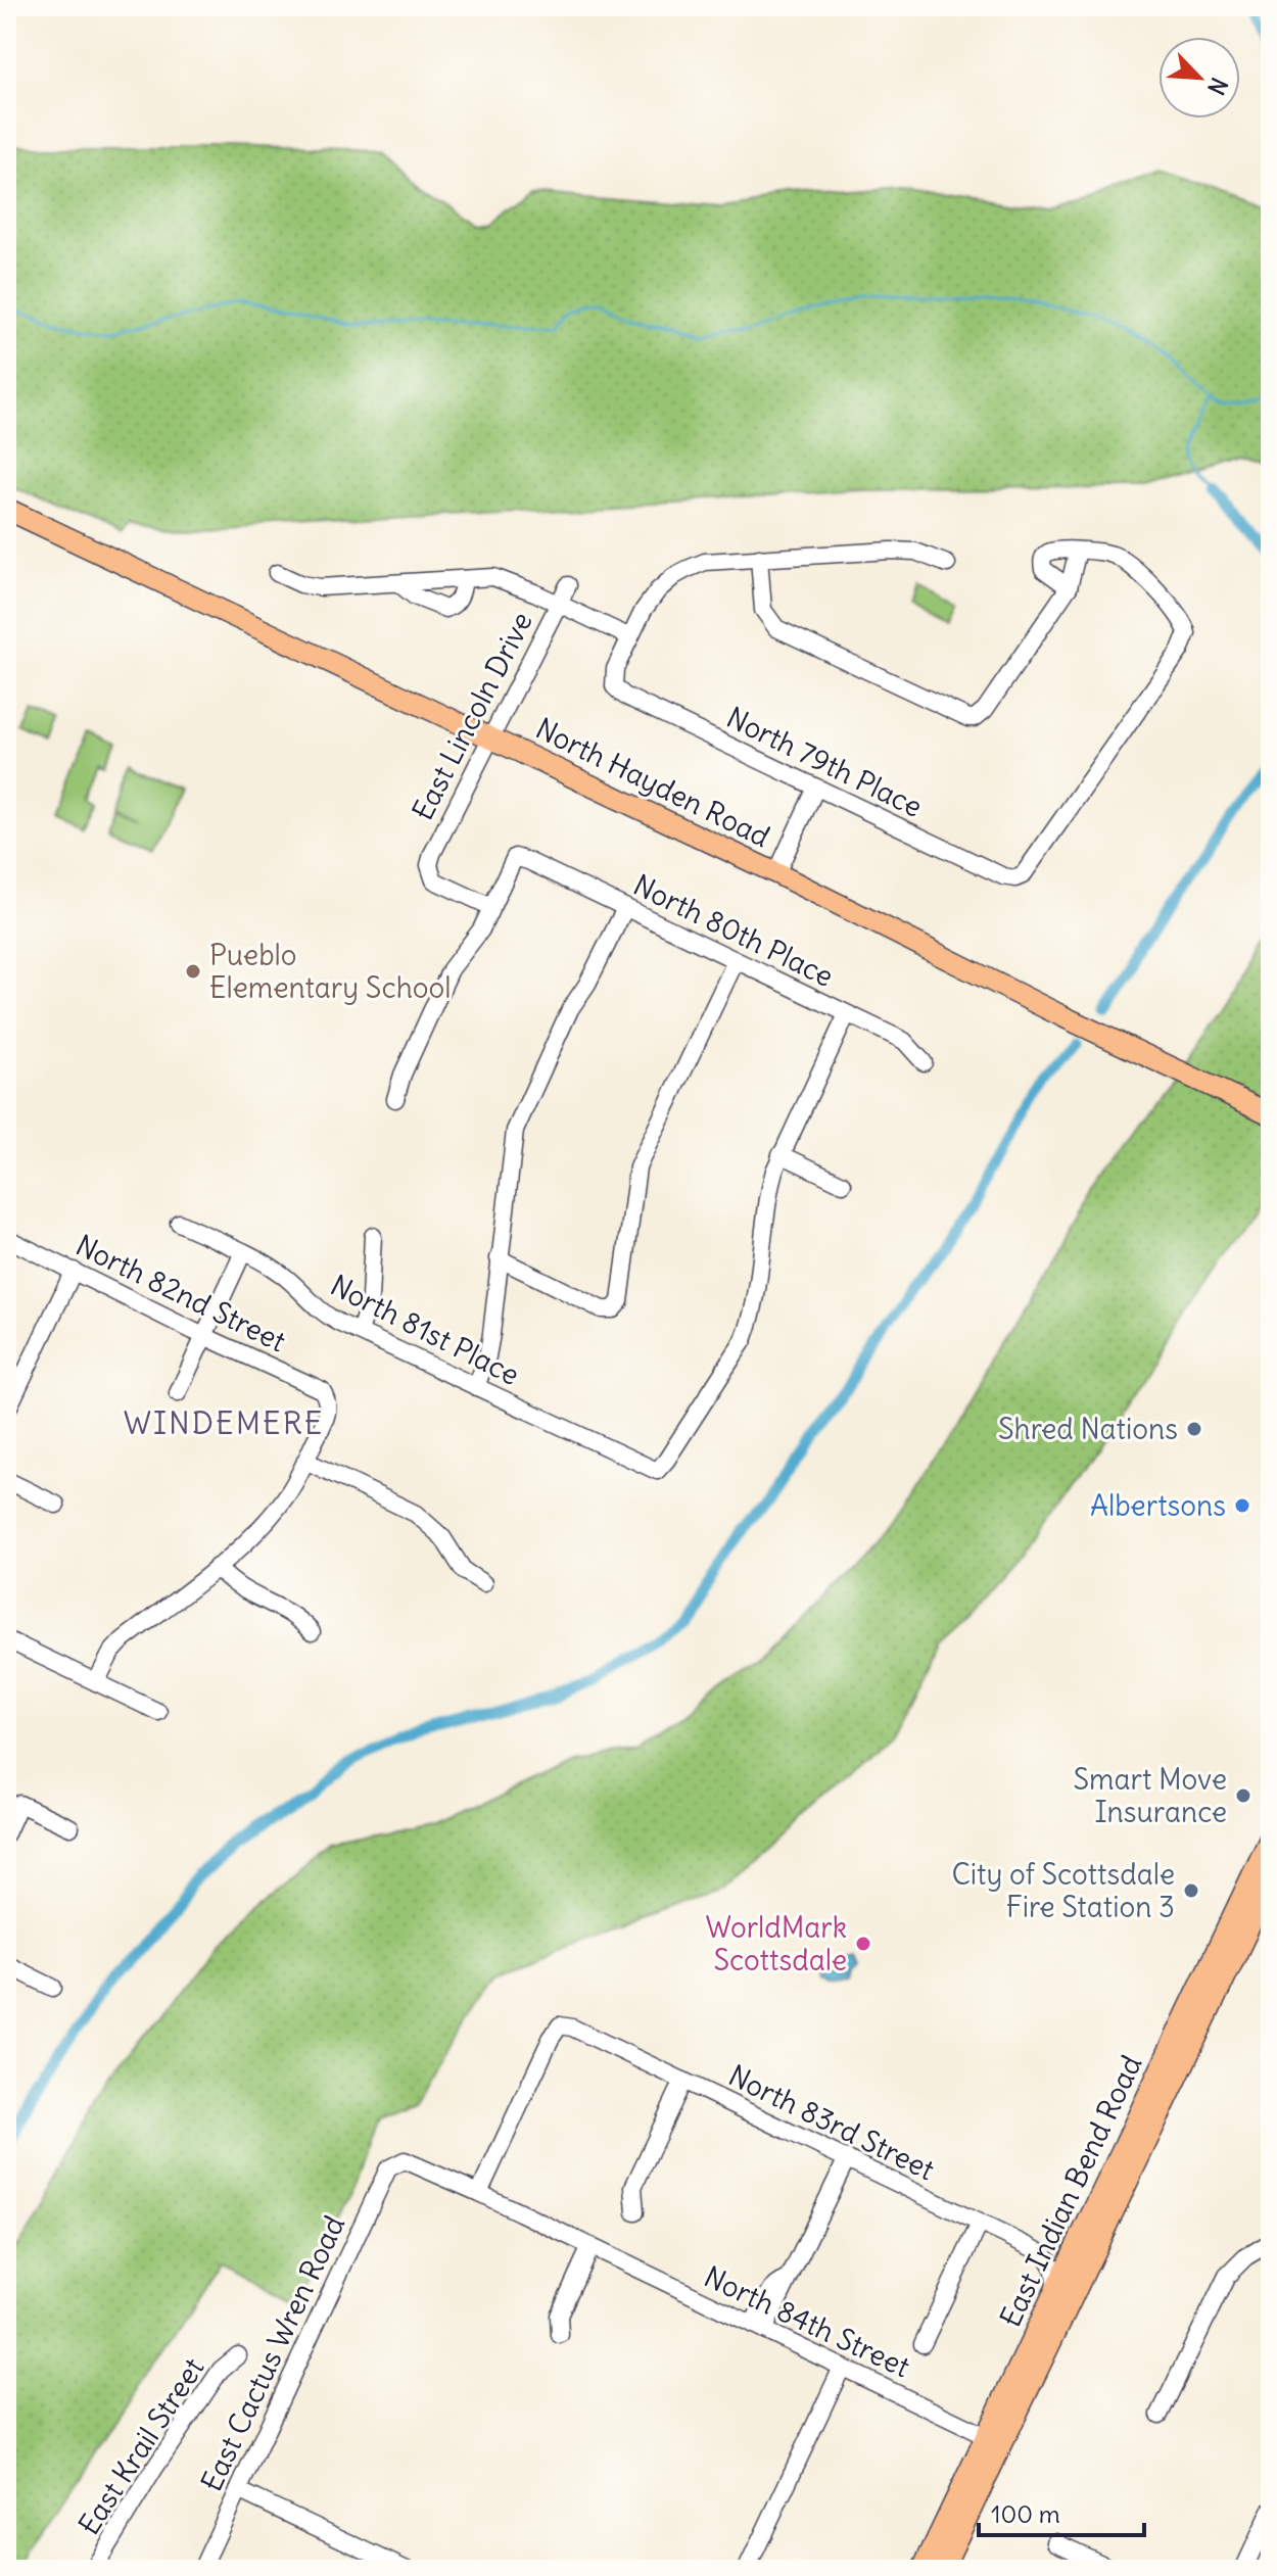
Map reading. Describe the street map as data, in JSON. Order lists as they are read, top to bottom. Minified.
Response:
{"streets":{"main road":["North Hayden Road","East Indian Bend Road"],"street":["East Lincoln Drive","North 79th Place","North 80th Place","North 82nd Street","North 81st Place","North 83rd Street","North 84th Street","East Cactus Wren Road","East Krail Street"]},"crossings":[["East Lincoln Drive","North Hayden Road"],["East Lincoln Drive","North 80th Place"],["North 83rd Street","East Indian Bend Road"],["North 83rd Street","North 84th Street"],["East Indian Bend Road","North 84th Street"],["North 84th Street","East Cactus Wren Road"]],"districts":["WINDEMERE"],"places":["Pueblo Elementary School","Shred Nations","Albertsons","Smart Move Insurance","City of Scottsdale Fire Station 3","WorldMark Scottsdale"],"scale_bar":"100 m","north":"bottom right"}
